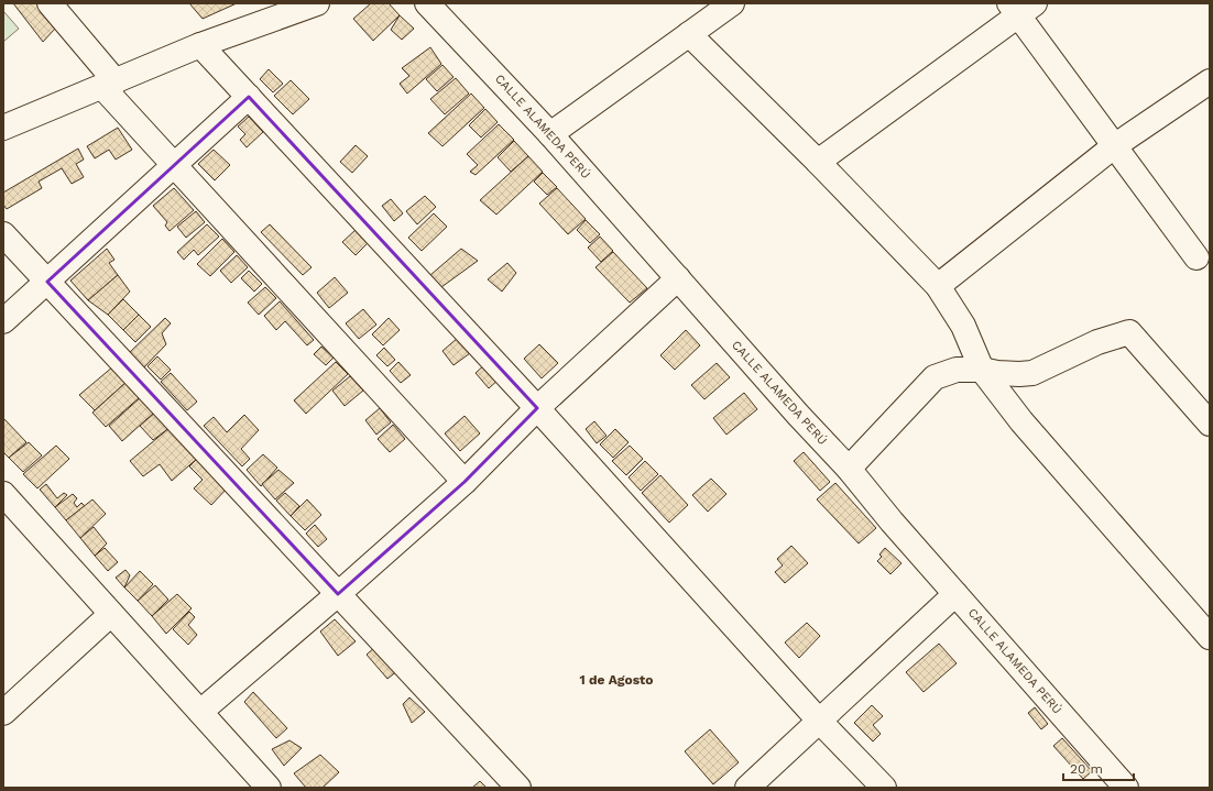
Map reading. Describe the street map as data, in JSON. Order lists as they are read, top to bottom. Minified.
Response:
{"streets":{"street":["CALLE ALAMEDA PERÚ"]},"districts":["1 de Agosto"],"scale_bar":"20 m"}
